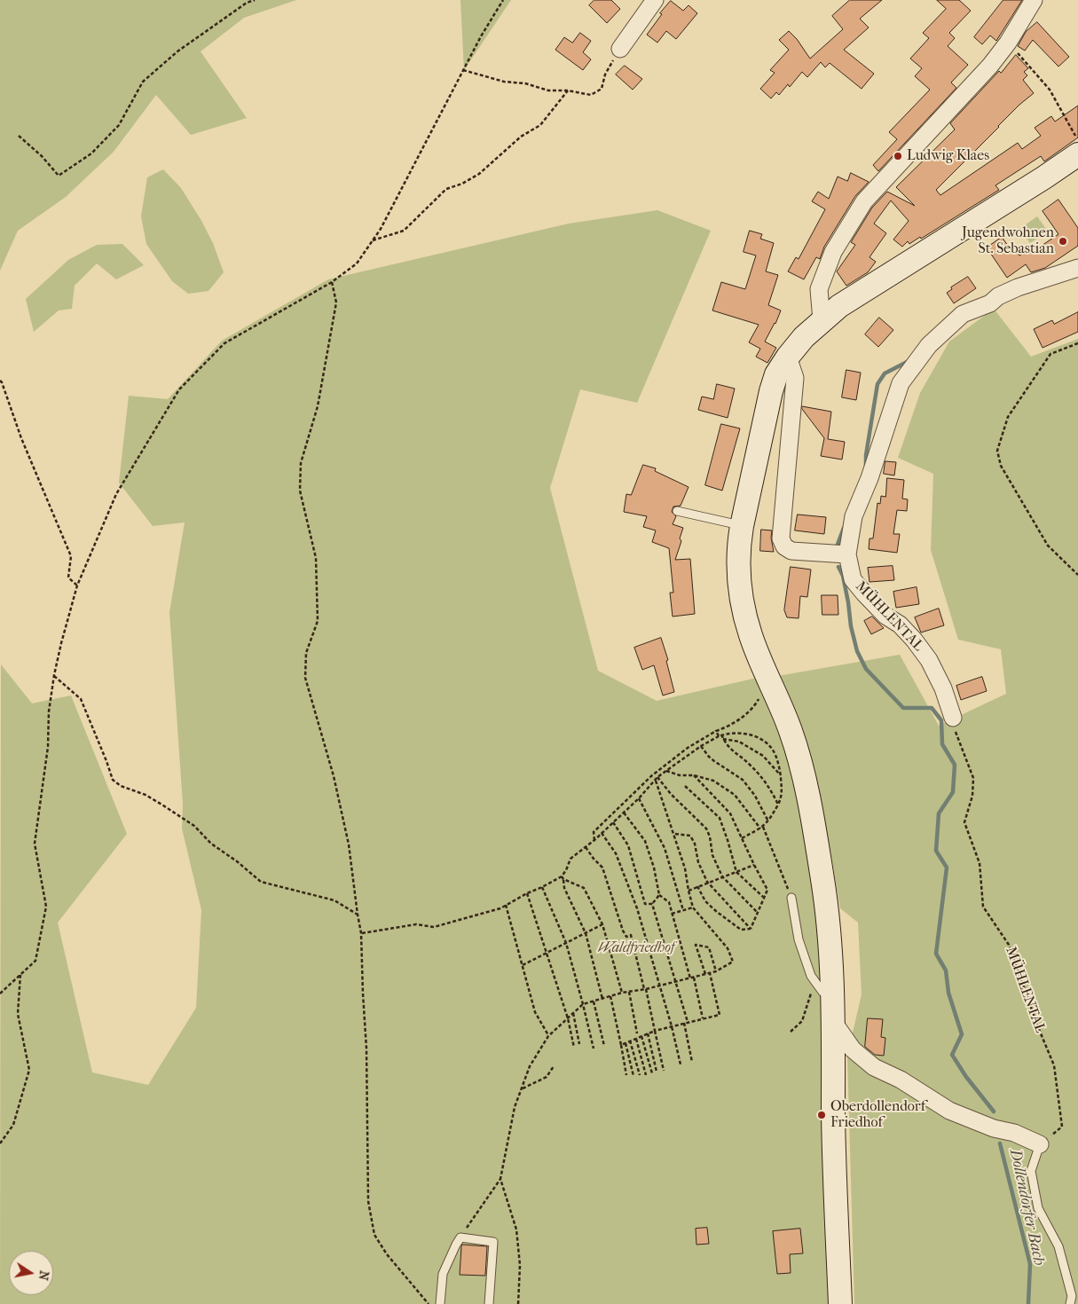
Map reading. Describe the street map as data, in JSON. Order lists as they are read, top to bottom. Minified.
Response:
{"streets":{"street":["MÜHLENTAL"]},"water":["Dollendorfer Bach"],"parks":["Waldfriedhof"],"places":["Ludwig Klaes","Jugendwohnen St. Sebastian","Oberdollendorf Friedhof"],"north":"right"}
